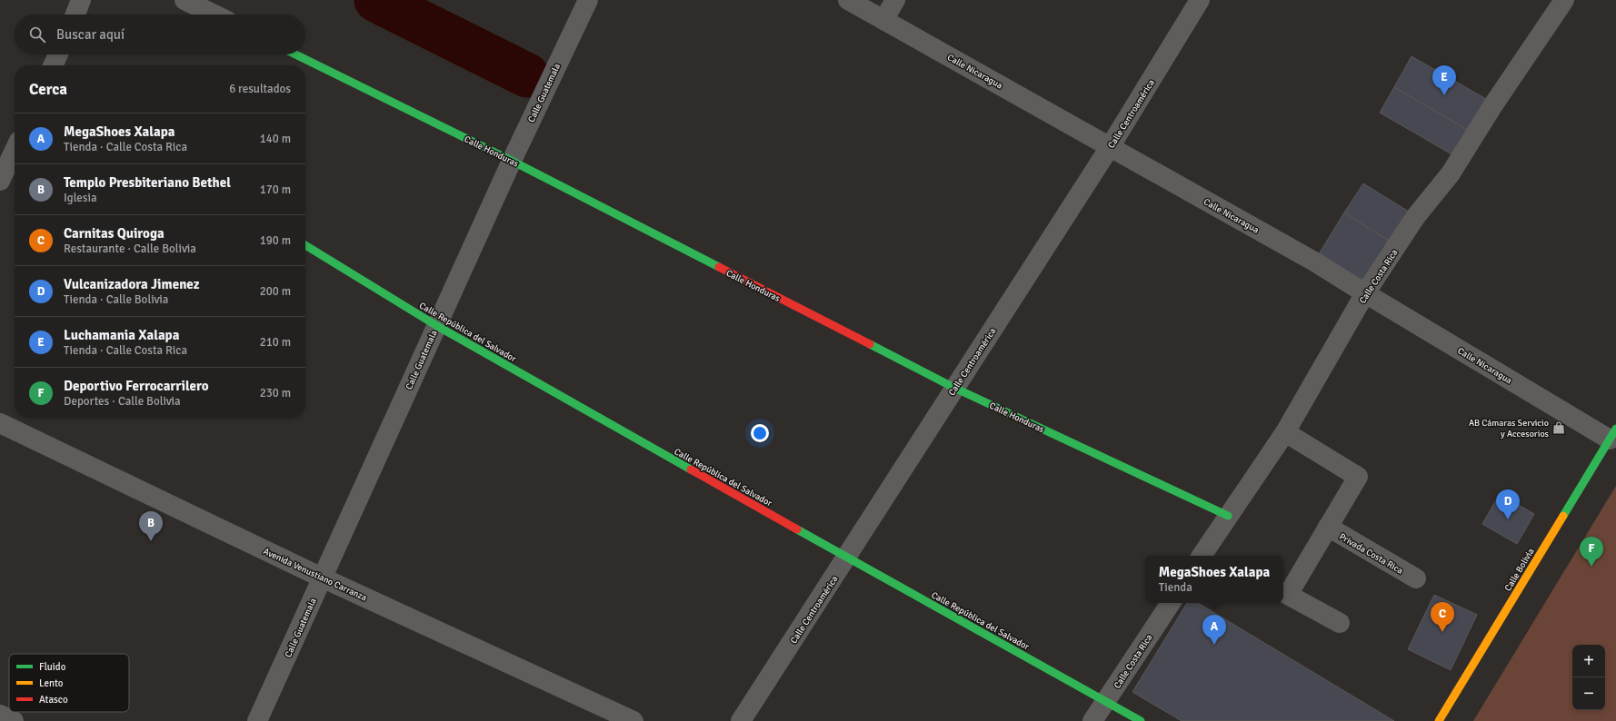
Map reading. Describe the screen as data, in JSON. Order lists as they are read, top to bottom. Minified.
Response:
{"streets":{"street":["Calle Nicaragua","Calle Guatemala","Calle Centroamérica","Calle Honduras","Calle Costa Rica","Calle República del Salvador","Privada Costa Rica","Calle Bolivia","Avenida Venustiano Carranza"]},"crossings":[["Calle Nicaragua","Calle Centroamérica"],["Calle Nicaragua","Calle Costa Rica"],["Calle Nicaragua","Calle Bolivia"],["Calle Guatemala","Calle Honduras"],["Calle Guatemala","Calle República del Salvador"],["Calle Guatemala","Avenida Venustiano Carranza"],["Calle Centroamérica","Calle Honduras"],["Calle Centroamérica","Calle República del Salvador"],["Calle Honduras","Calle Costa Rica"],["Calle Costa Rica","Calle República del Salvador"]],"places":{"shop":["AB Cámaras Servicio y Accesorios"]},"legend":["Fluido","Lento","Atasco"],"page":{"search":"Buscar aquí","pins":["E","D","B","F","C","A"],"heading":["Cerca","6 resultados"],"list":[{"mark":"A","name":"MegaShoes Xalapa","note":"Tienda · Calle Costa Rica","value":"140 m"},{"mark":"B","name":"Templo Presbiteriano Bethel","note":"Iglesia","value":"170 m"},{"mark":"C","name":"Carnitas Quiroga","note":"Restaurante · Calle Bolivia","value":"190 m"},{"mark":"D","name":"Vulcanizadora Jimenez","note":"Tienda · Calle Bolivia","value":"200 m"},{"mark":"E","name":"Luchamania Xalapa","note":"Tienda · Calle Costa Rica","value":"210 m"},{"mark":"F","name":"Deportivo Ferrocarrilero","note":"Deportes · Calle Bolivia","value":"230 m"}],"popup":["MegaShoes Xalapa","Tienda"],"map_buttons":["+","−"]}}
